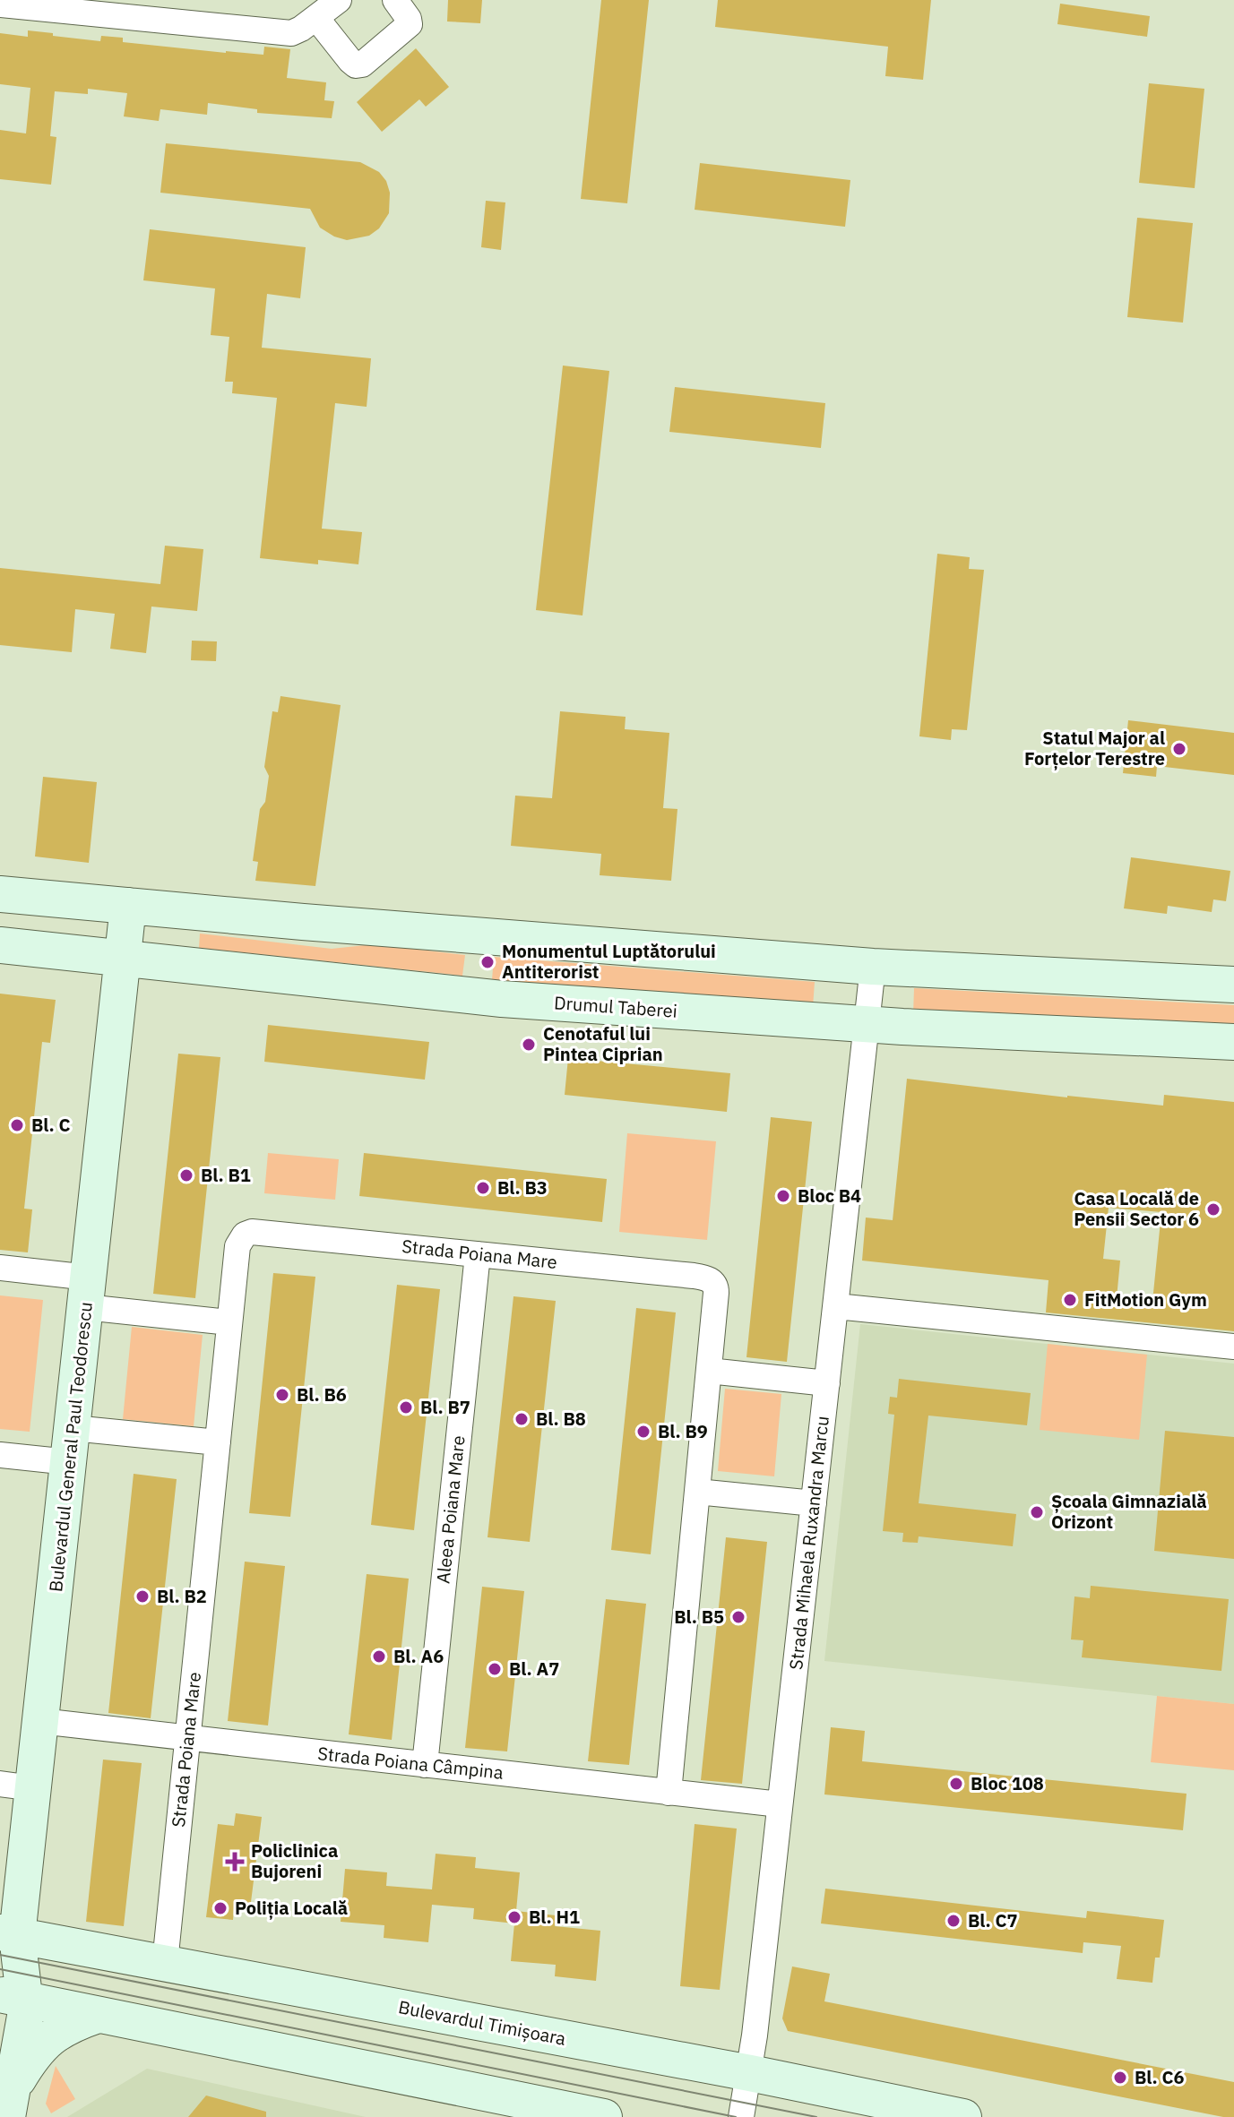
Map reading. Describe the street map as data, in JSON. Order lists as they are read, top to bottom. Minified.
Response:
{"streets":{"main road":["Drumul Taberei","Bulevardul General Paul Teodorescu","Bulevardul Timișoara"],"street":["Strada Poiana Mare","Aleea Poiana Mare","Strada Mihaela Ruxandra Marcu","Strada Poiana Câmpina"]},"crossings":[["Drumul Taberei","Bulevardul General Paul Teodorescu"],["Drumul Taberei","Strada Mihaela Ruxandra Marcu"],["Strada Poiana Mare","Aleea Poiana Mare"],["Strada Poiana Mare","Strada Poiana Câmpina"],["Strada Poiana Mare","Bulevardul Timișoara"],["Bulevardul General Paul Teodorescu","Strada Poiana Câmpina"],["Bulevardul General Paul Teodorescu","Bulevardul Timișoara"],["Aleea Poiana Mare","Strada Poiana Câmpina"],["Strada Mihaela Ruxandra Marcu","Strada Poiana Câmpina"],["Strada Mihaela Ruxandra Marcu","Bulevardul Timișoara"]],"places":{"other":["Statul Major al Forțelor Terestre","Monumentul Luptătorului Antiterorist","Cenotaful lui Pintea Ciprian","Bl. C","Bl. B1","Bl. B3","Bloc B4","Casa Locală de Pensii Sector 6","FitMotion Gym","Bl. B6","Bl. B7","Bl. B8","Bl. B9","Școala Gimnazială Orizont","Bl. B2","Bl. B5","Bl. A6","Bl. A7","Bloc 108","Poliția Locală","Bl. H1","Bl. C7","Bl. C6"],"health":["Policlinica Bujoreni"]}}
